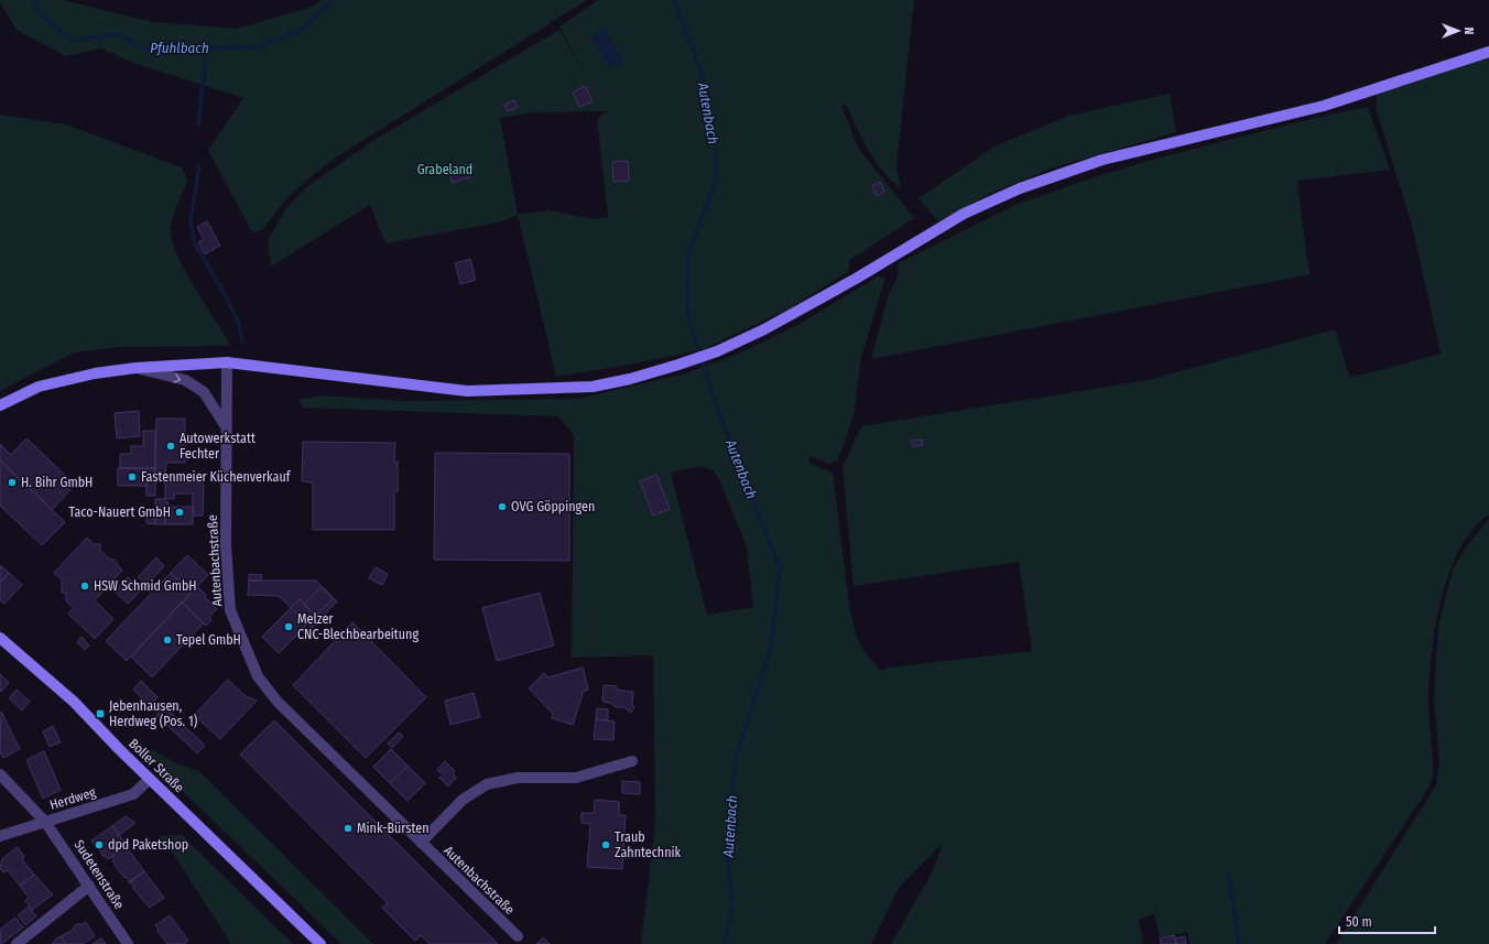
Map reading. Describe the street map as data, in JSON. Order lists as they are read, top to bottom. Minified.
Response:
{"streets":{"street":["Autenbachstraße","Boller Straße","Herdweg","Sudetenstraße"]},"crossings":[["Boller Straße","Herdweg"],["Herdweg","Sudetenstraße"]],"water":["Pfuhlbach","Autenbach"],"parks":["Grabeland"],"places":{"other":["Autowerkstatt Fechter","Fastenmeier Küchenverkauf","H. Bihr GmbH","OVG Göppingen","Taco-Nauert GmbH","HSW Schmid GmbH","Melzer CNC-Blechbearbeitung","Tepel GmbH","Mink-Bürsten","dpd Paketshop","Traub Zahntechnik"],"transit":["Jebenhausen, Herdweg (Pos. 1)"]},"scale_bar":"50 m","north":"right"}
